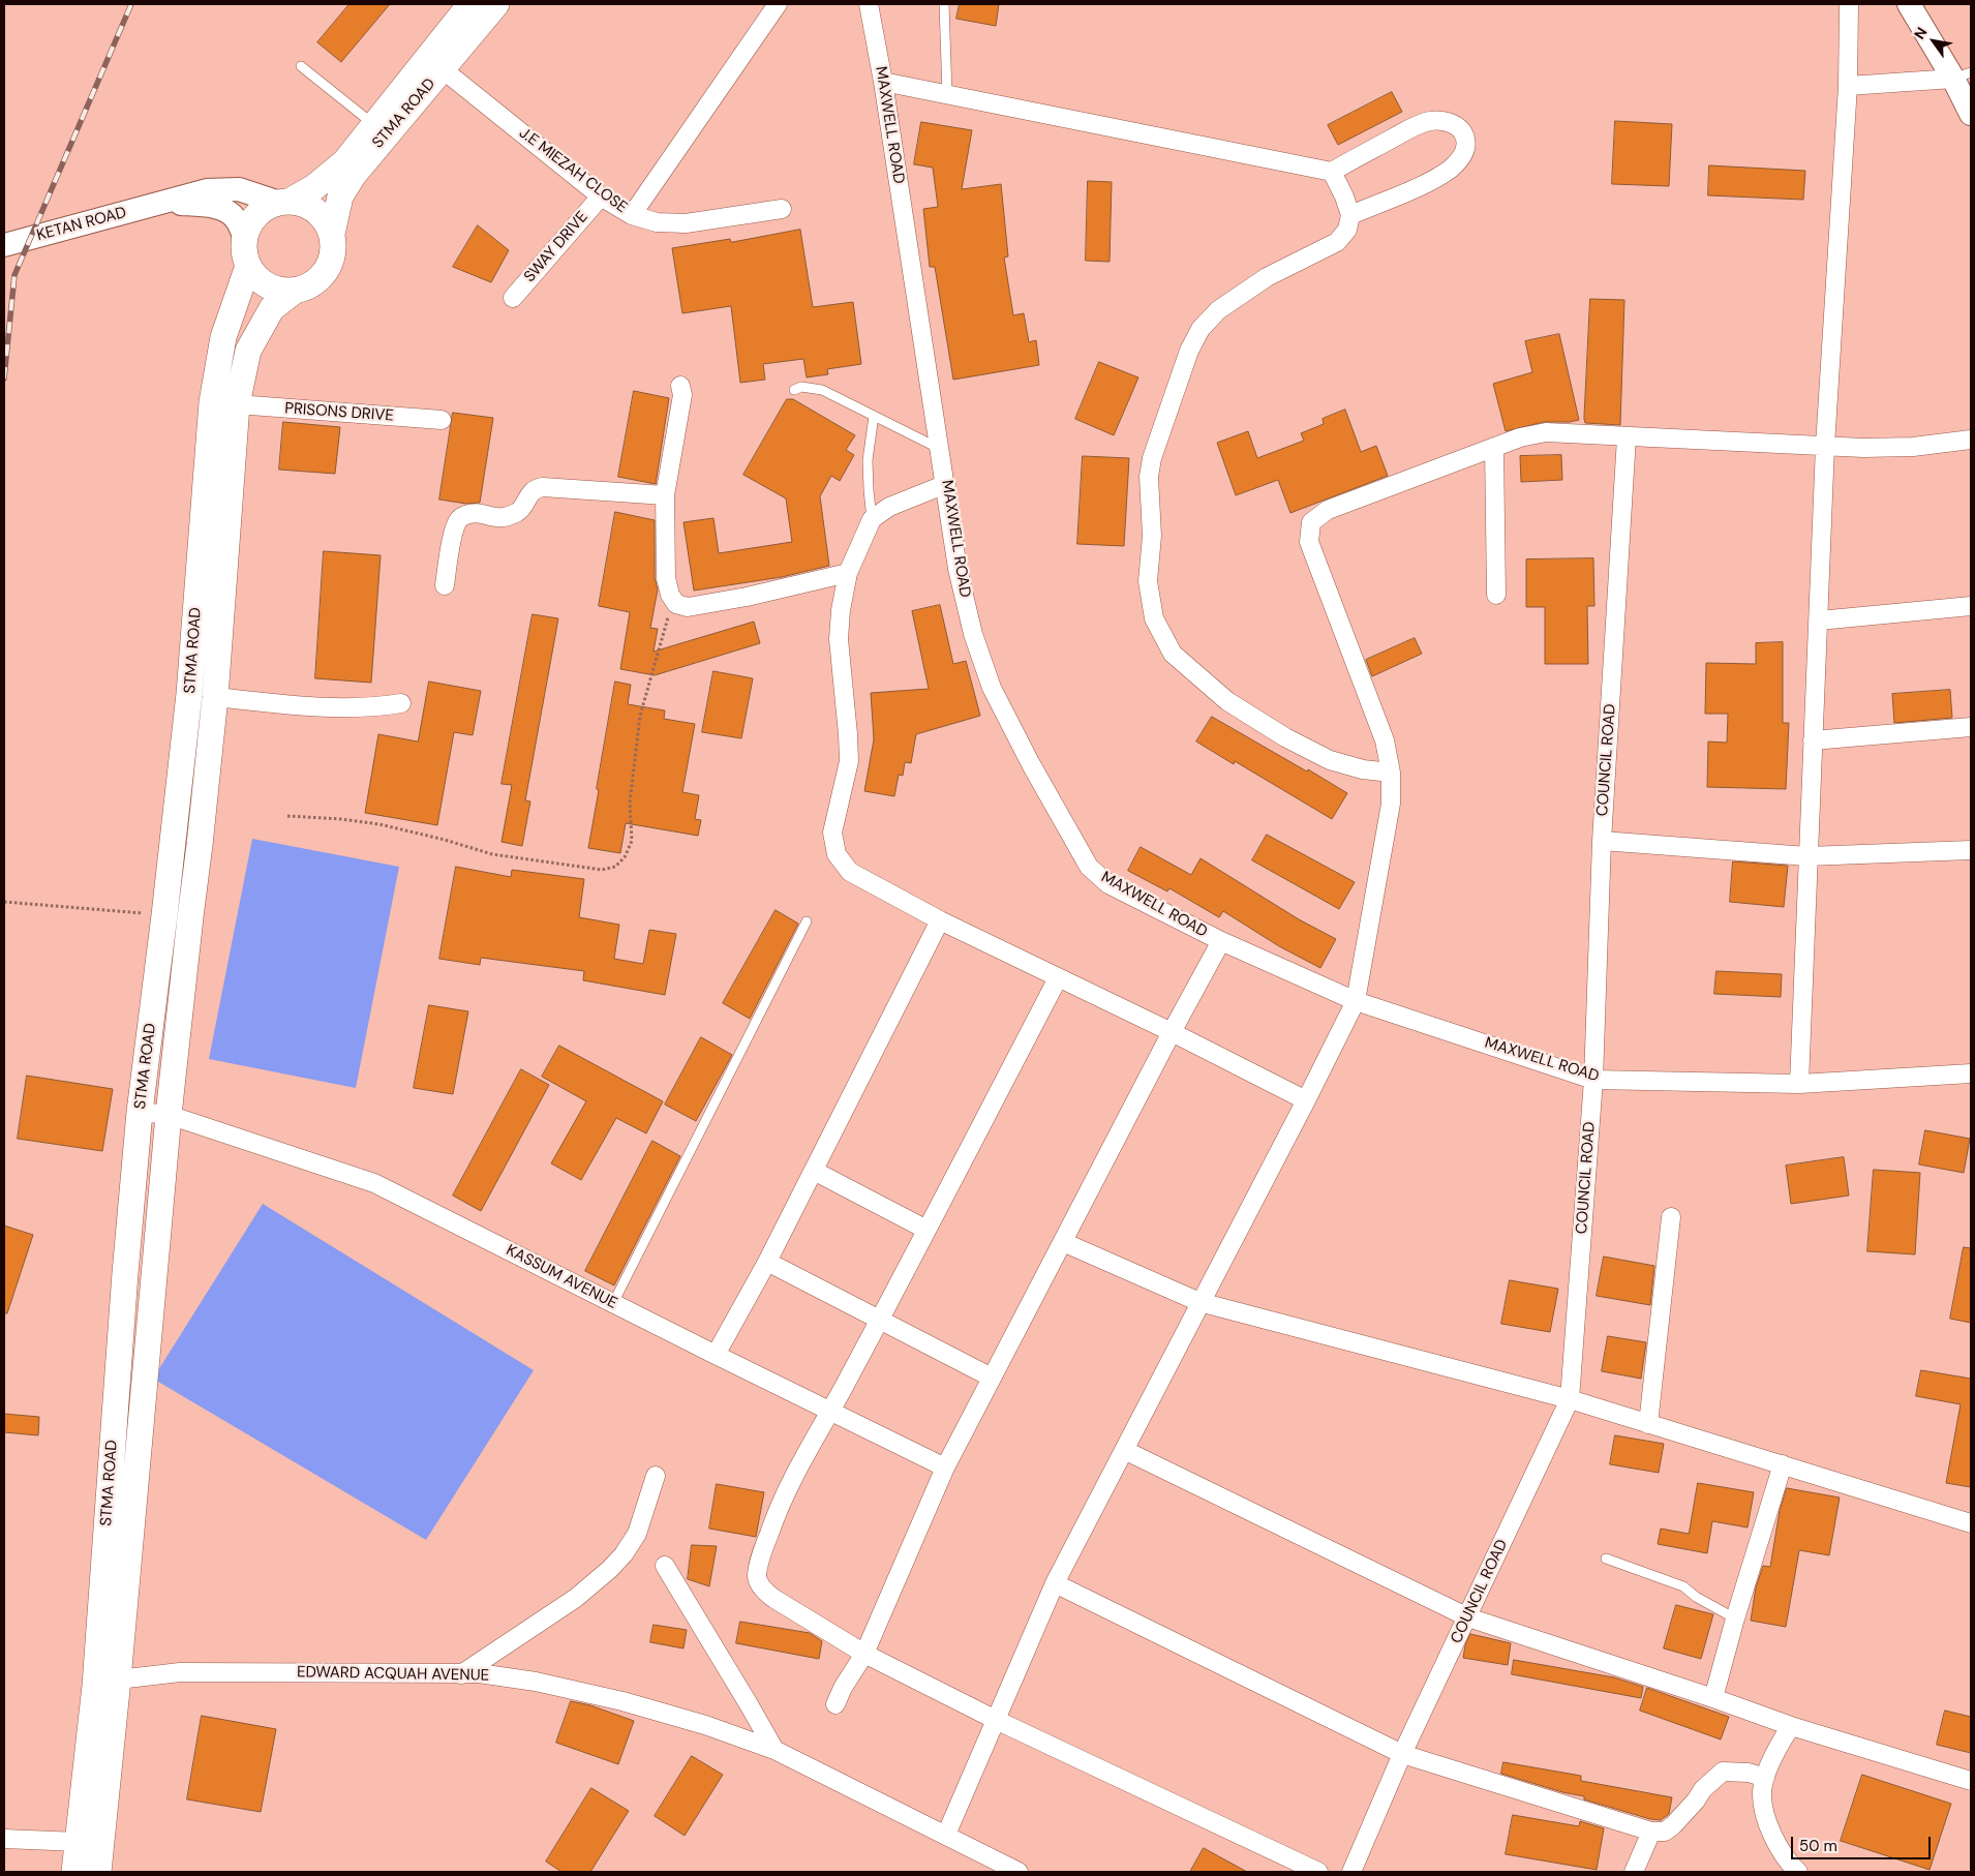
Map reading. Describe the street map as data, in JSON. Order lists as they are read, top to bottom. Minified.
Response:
{"streets":{"main road":["STMA ROAD"],"street":["MAXWELL ROAD","J.E MIEZAH CLOSE","KETAN ROAD","SWAY DRIVE","PRISONS DRIVE","COUNCIL ROAD","KASSUM AVENUE","EDWARD ACQUAH AVENUE"]},"crossings":[["STMA ROAD","J.E MIEZAH CLOSE"],["STMA ROAD","KETAN ROAD"],["STMA ROAD","PRISONS DRIVE"],["STMA ROAD","KASSUM AVENUE"],["STMA ROAD","EDWARD ACQUAH AVENUE"],["MAXWELL ROAD","COUNCIL ROAD"],["J.E MIEZAH CLOSE","SWAY DRIVE"]],"scale_bar":"50 m","north":"top left"}
